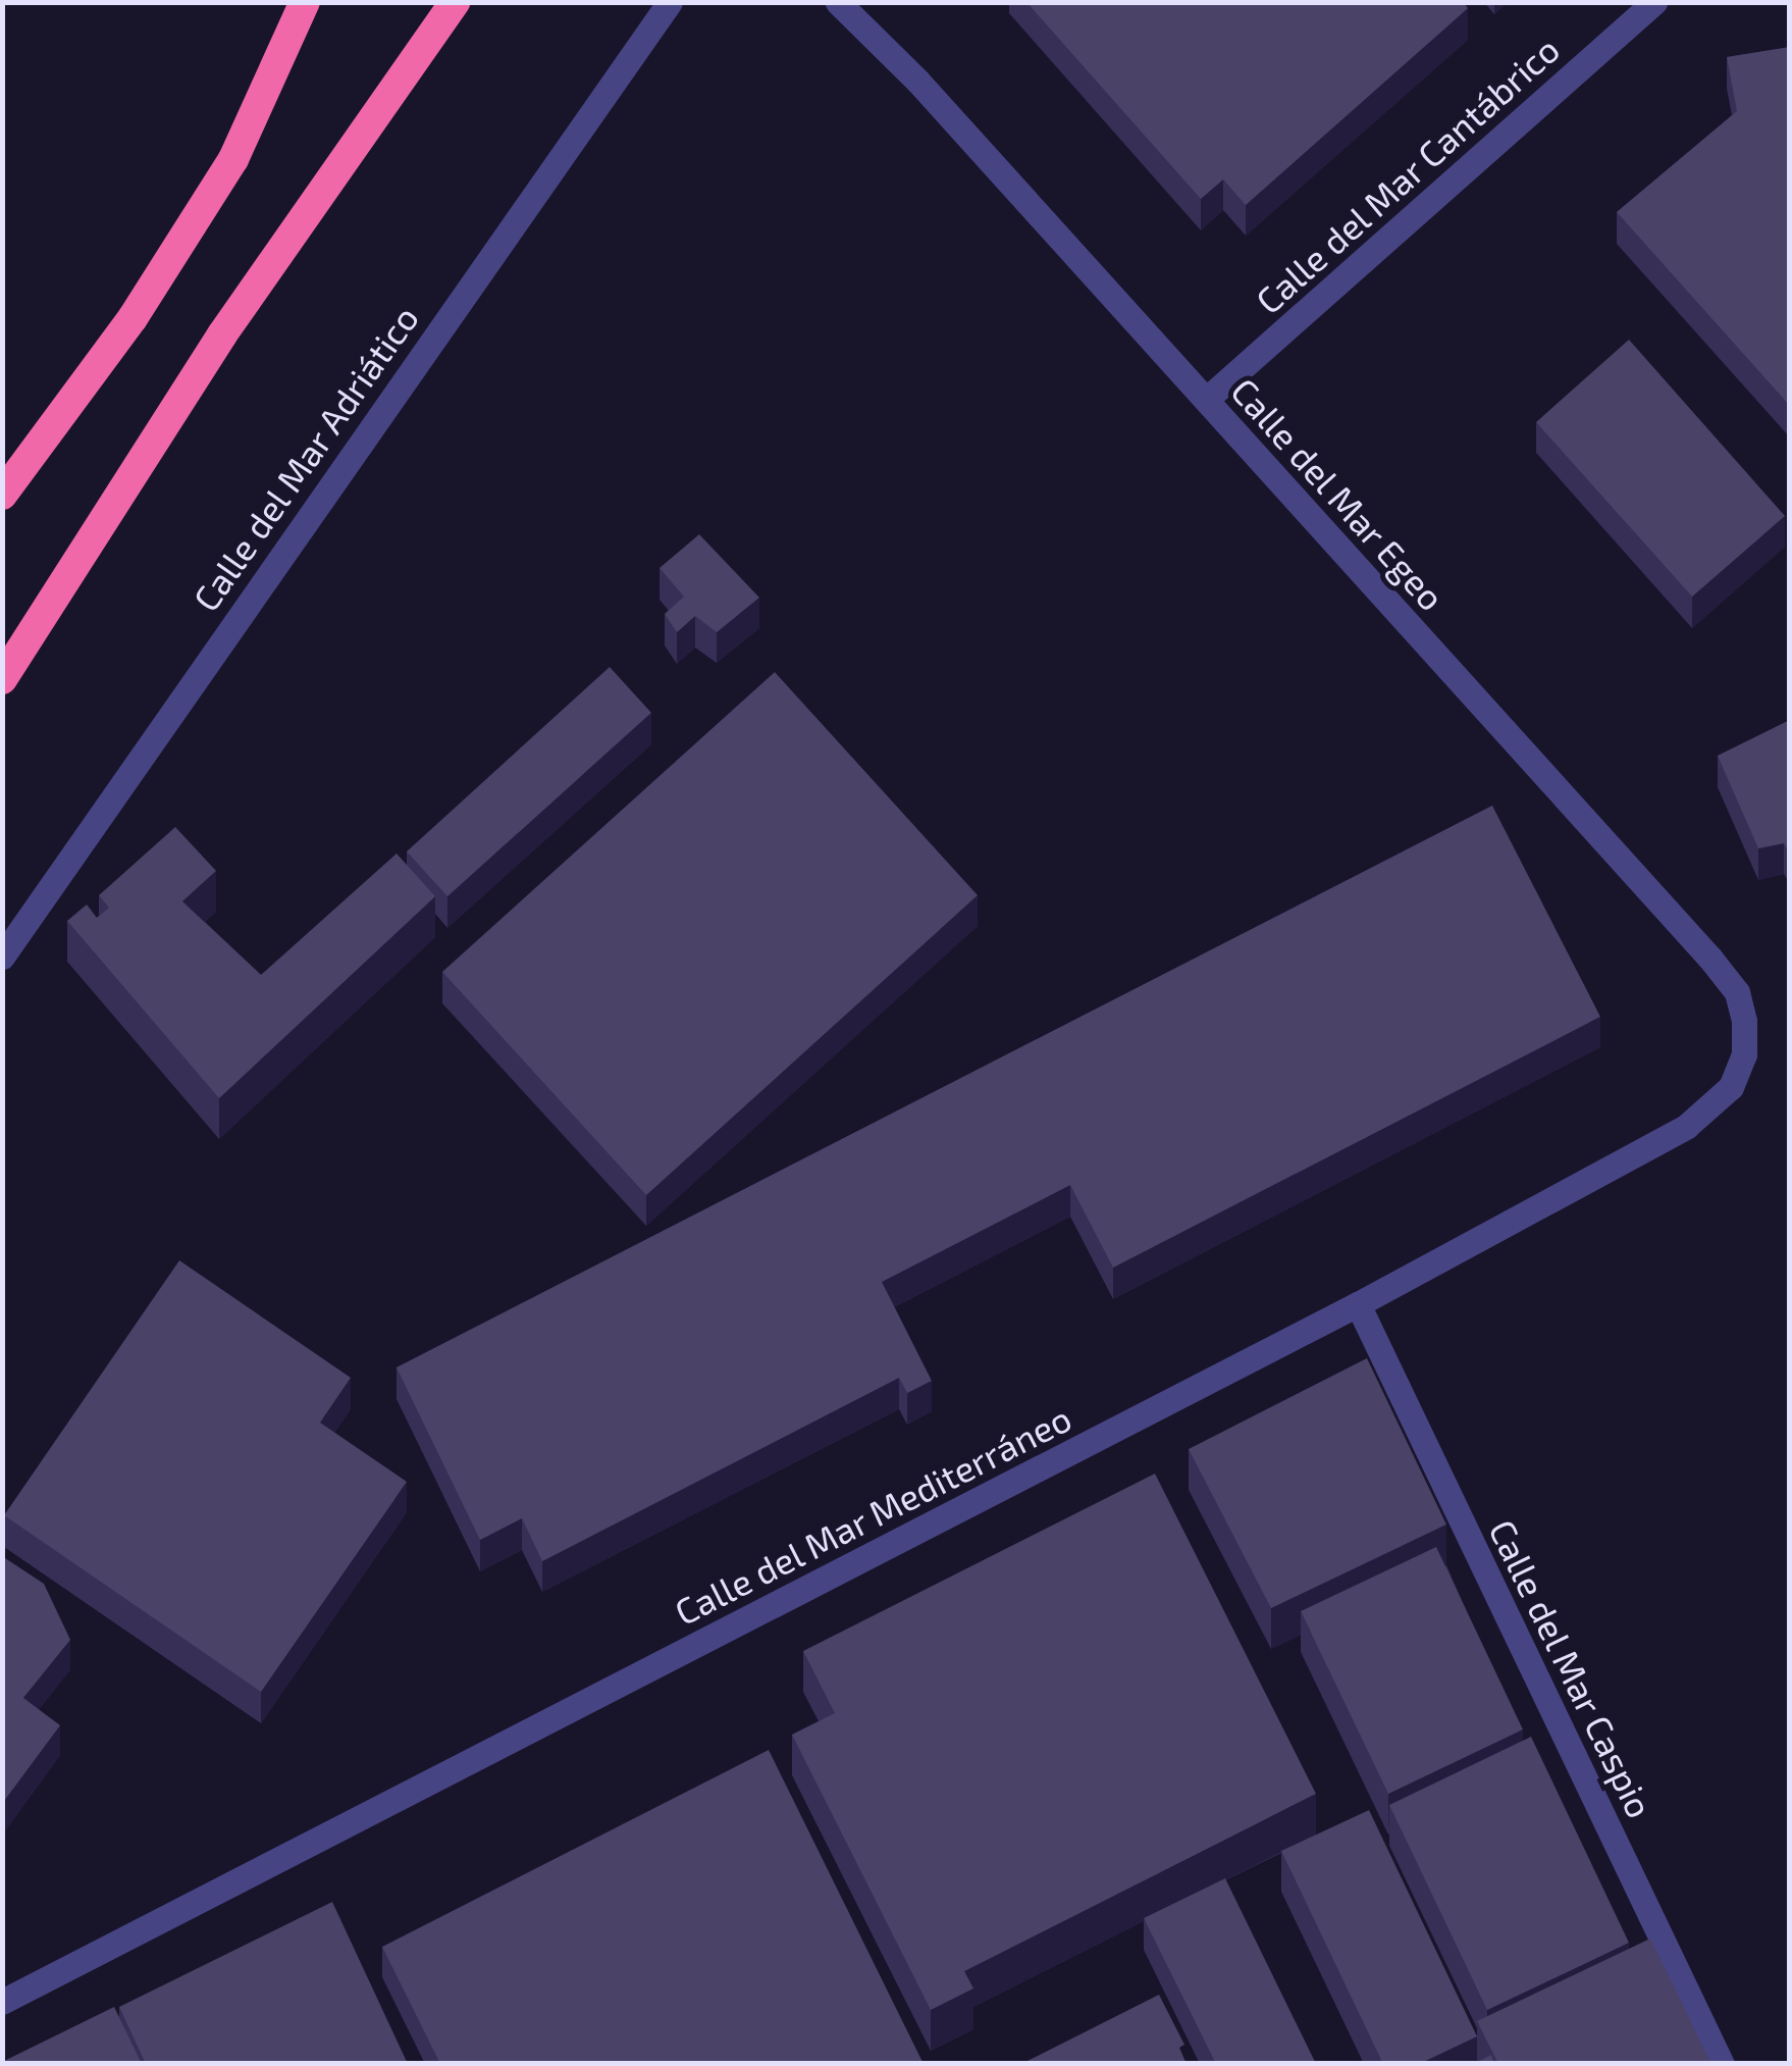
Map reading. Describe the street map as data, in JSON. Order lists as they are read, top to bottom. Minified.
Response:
{"streets":{"street":["Calle del Mar Cantábrico","Calle del Mar Adriático","Calle del Mar Egeo","Calle del Mar Mediterráneo","Calle del Mar Caspio"]},"crossings":[["Calle del Mar Cantábrico","Calle del Mar Egeo"],["Calle del Mar Egeo","Calle del Mar Mediterráneo"],["Calle del Mar Mediterráneo","Calle del Mar Caspio"]]}
